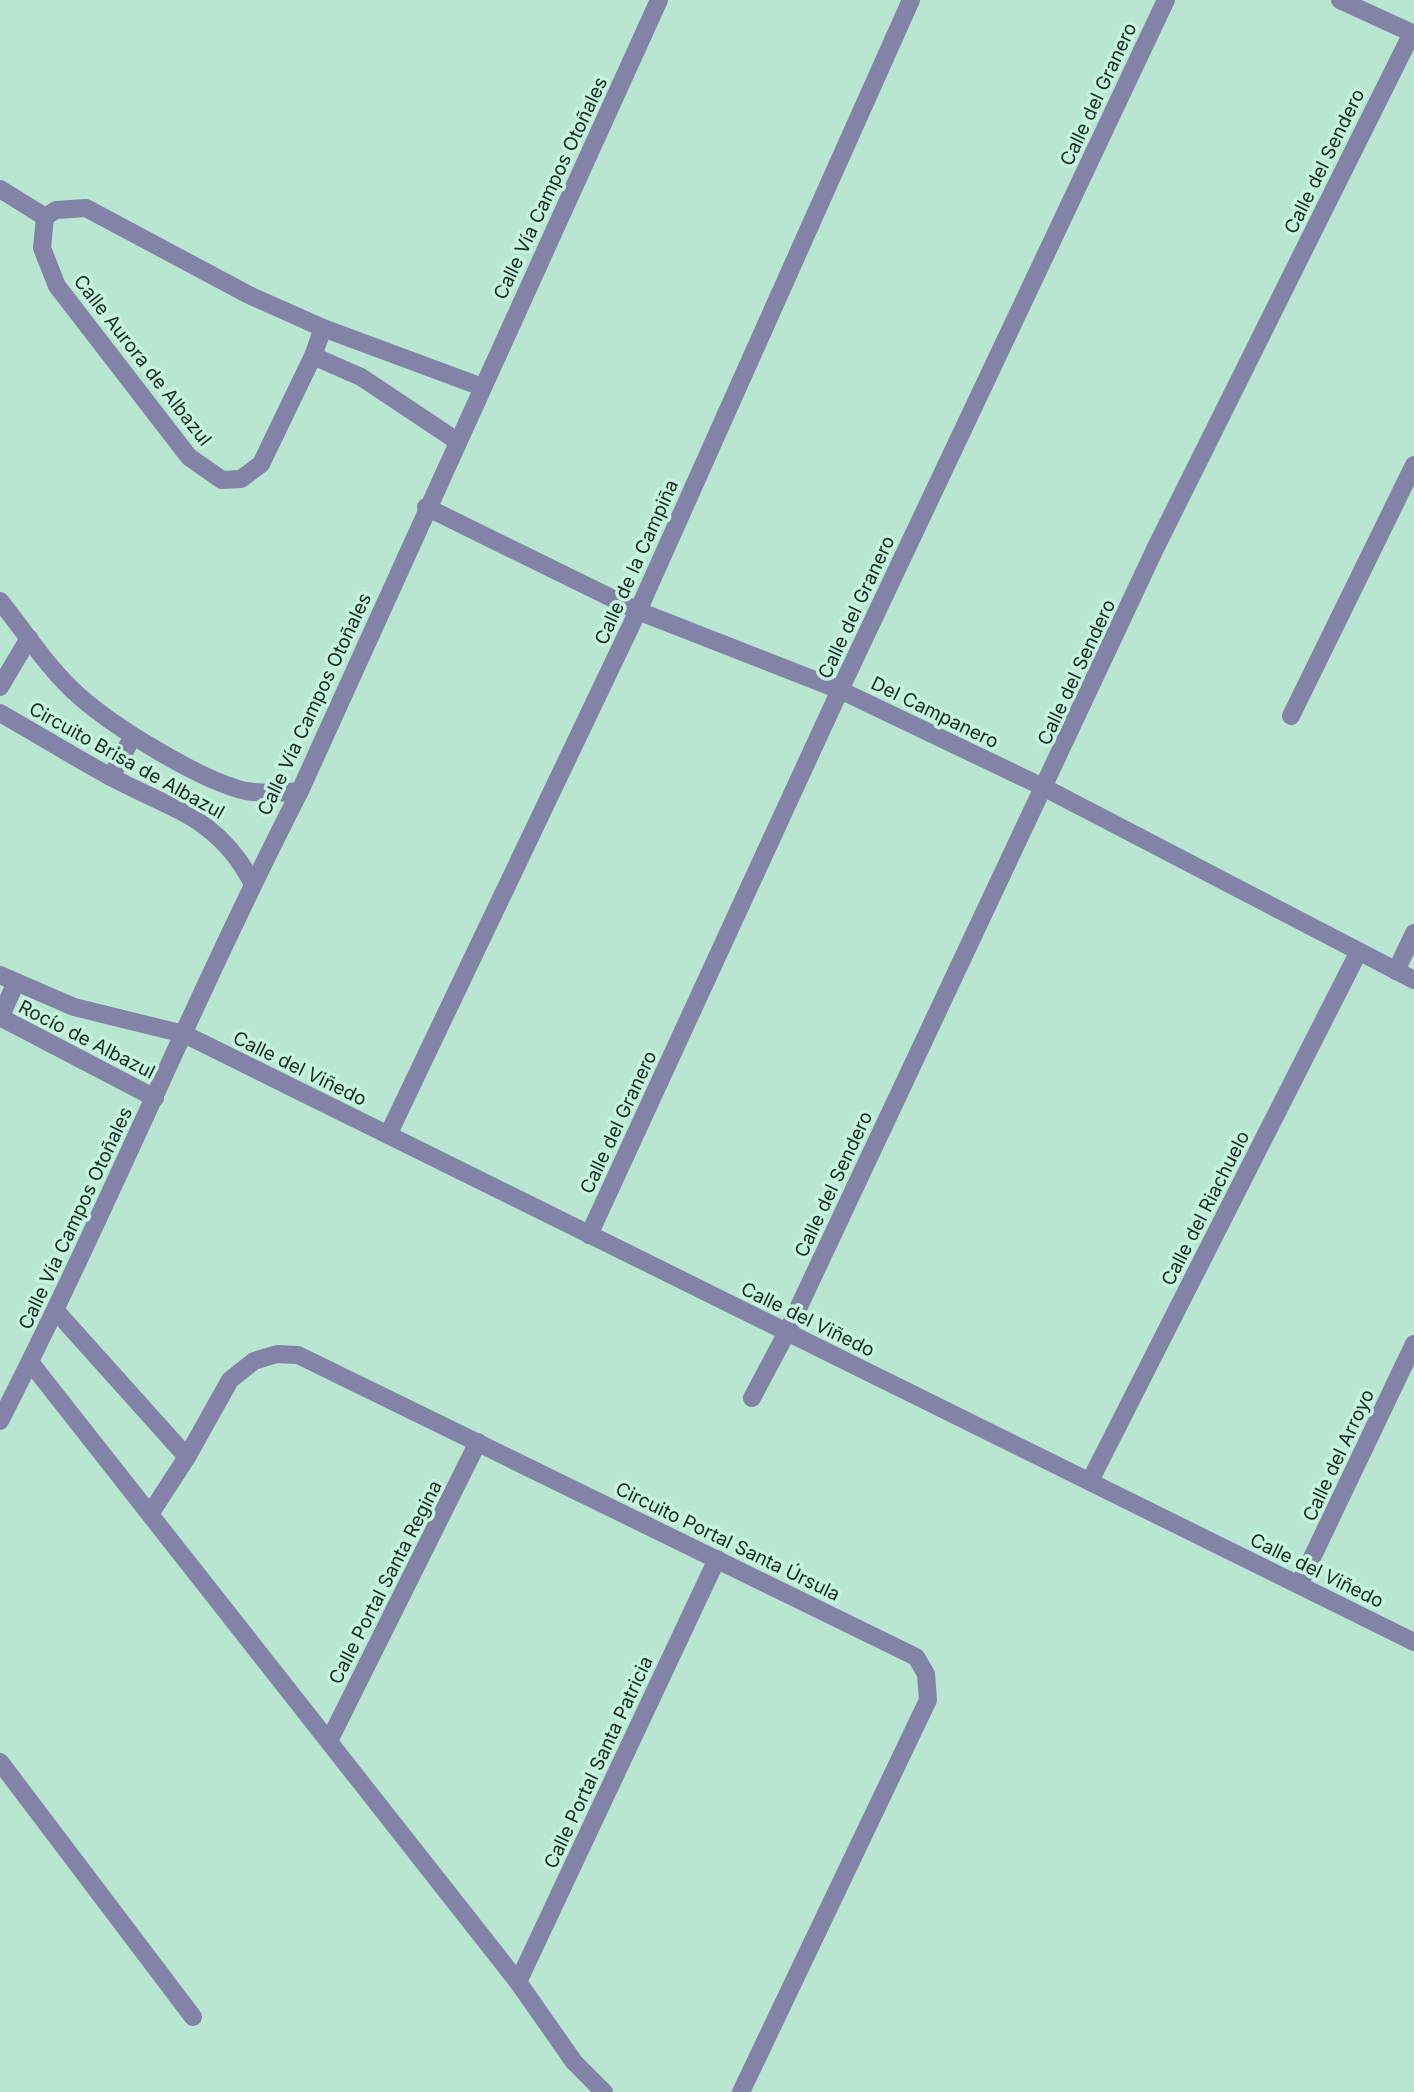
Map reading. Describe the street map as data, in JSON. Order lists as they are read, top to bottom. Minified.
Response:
{"streets":{"street":["Calle del Granero","Calle del Sendero","Calle Vía Campos Otoñales","Calle Aurora de Albazul","Calle de la Campiña","Del Campanero","Circuito Brisa de Albazul","Rocío de Albazul","Calle del Viñedo","Calle del Riachuelo","Calle del Arroyo","Circuito Portal Santa Úrsula","Calle Portal Santa Regina","Calle Portal Santa Patricia"]},"crossings":[["Calle del Granero","Del Campanero"],["Calle del Granero","Calle del Viñedo"],["Calle del Sendero","Del Campanero"],["Calle del Sendero","Calle del Viñedo"],["Calle Vía Campos Otoñales","Del Campanero"],["Calle Vía Campos Otoñales","Circuito Brisa de Albazul"],["Calle Vía Campos Otoñales","Rocío de Albazul"],["Calle Vía Campos Otoñales","Calle del Viñedo"],["Calle de la Campiña","Del Campanero"],["Calle de la Campiña","Calle del Viñedo"],["Del Campanero","Calle del Riachuelo"],["Rocío de Albazul","Calle del Viñedo"],["Calle del Viñedo","Calle del Riachuelo"],["Calle del Viñedo","Calle del Arroyo"],["Circuito Portal Santa Úrsula","Calle Portal Santa Regina"],["Circuito Portal Santa Úrsula","Calle Portal Santa Patricia"]]}
